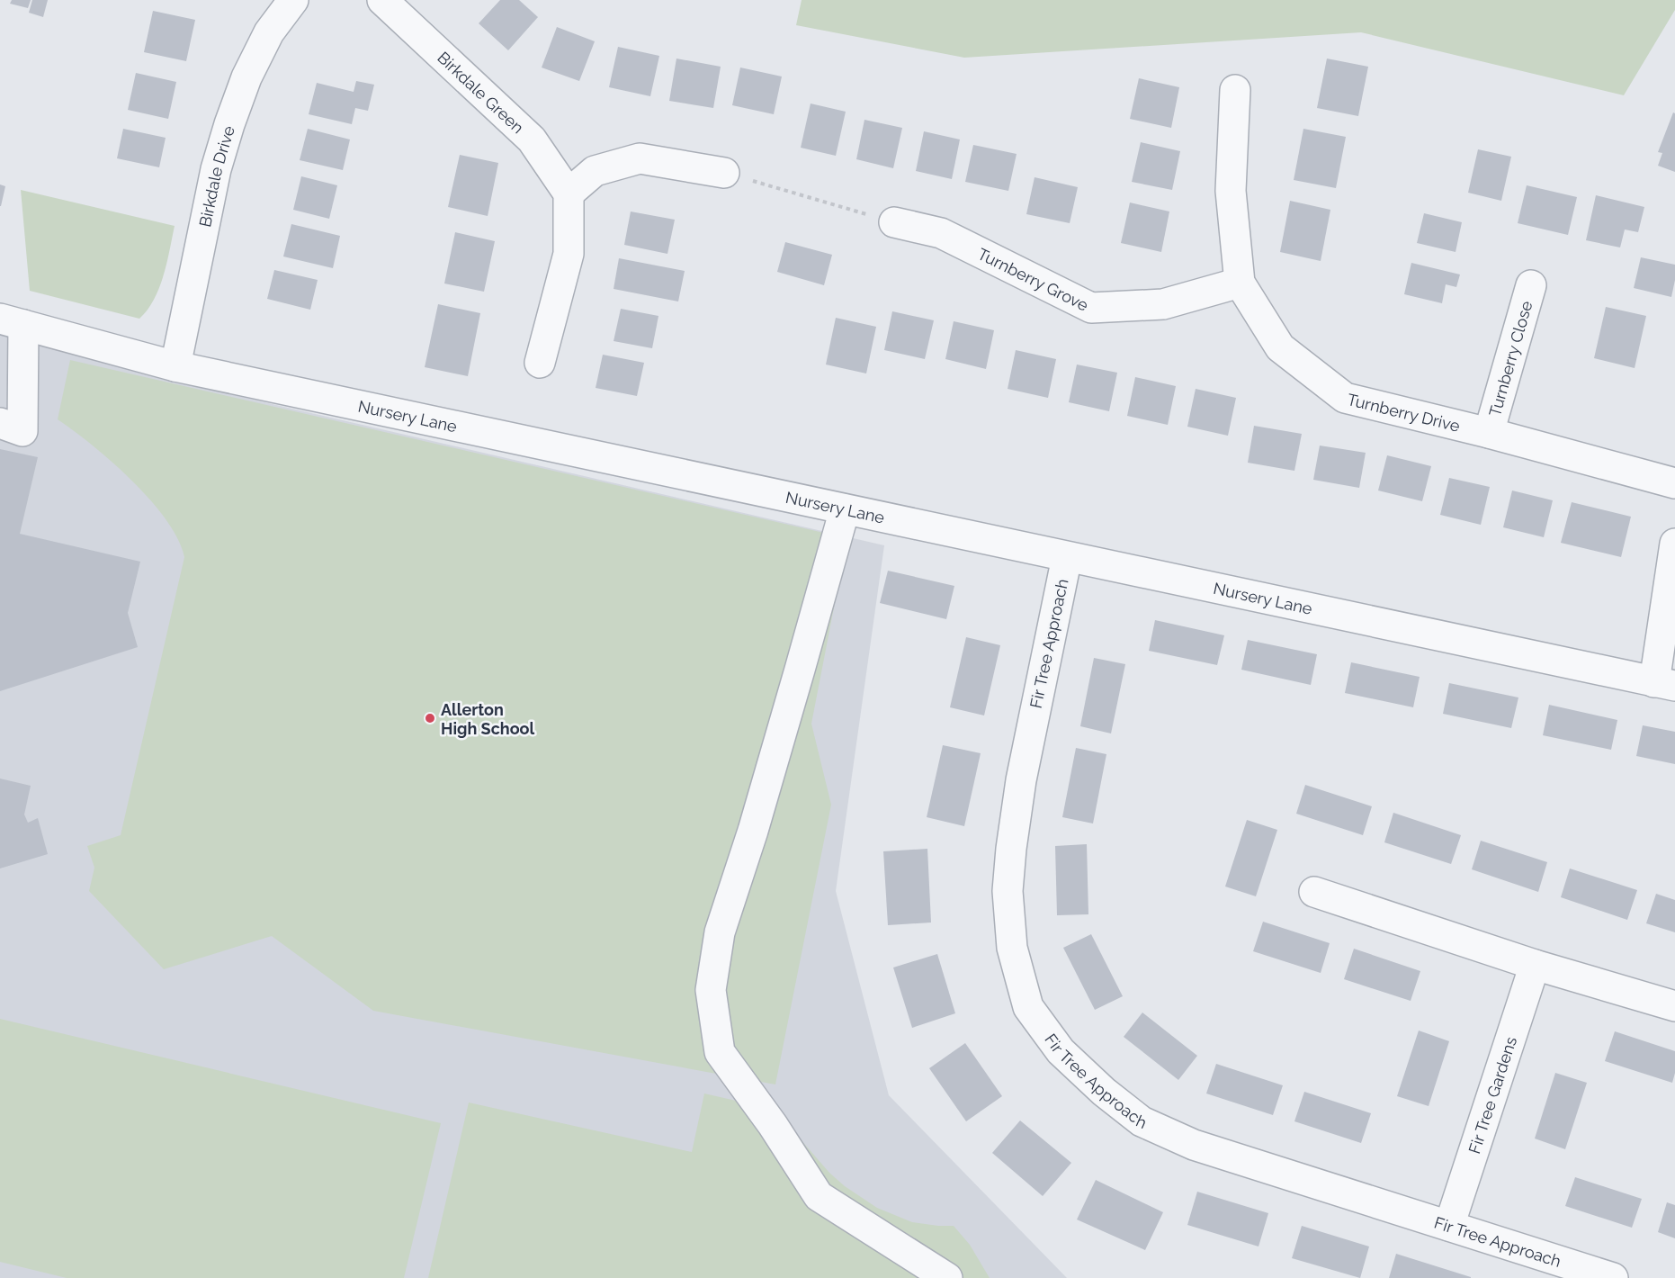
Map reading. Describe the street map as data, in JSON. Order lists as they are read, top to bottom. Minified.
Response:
{"streets":{"street":["Birkdale Green","Birkdale Drive","Turnberry Grove","Turnberry Close","Turnberry Drive","Nursery Lane","Fir Tree Approach","Fir Tree Gardens"]},"crossings":[["Birkdale Drive","Nursery Lane"],["Turnberry Grove","Turnberry Drive"],["Turnberry Close","Turnberry Drive"],["Nursery Lane","Fir Tree Approach"],["Fir Tree Approach","Fir Tree Gardens"]],"places":["Allerton High School"]}
